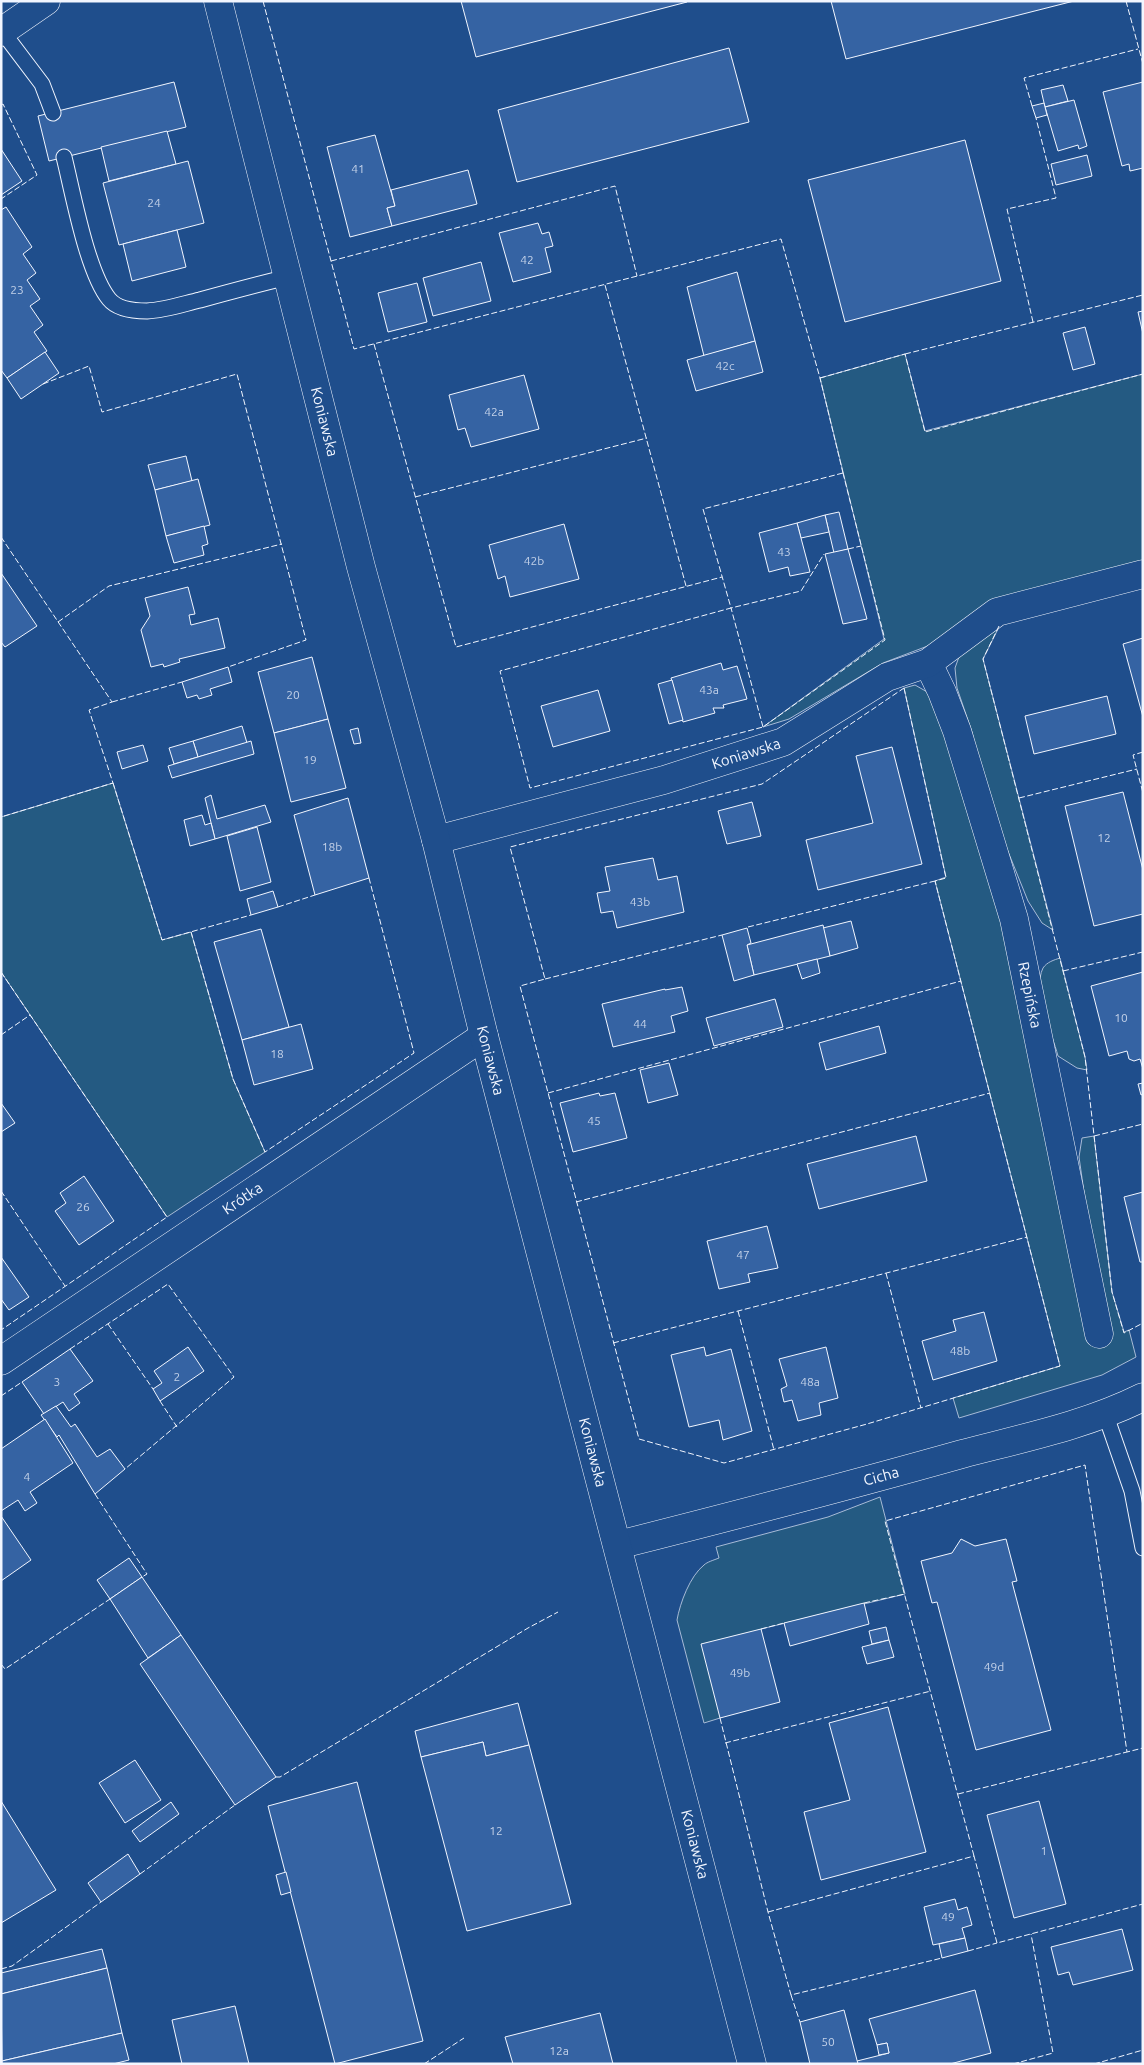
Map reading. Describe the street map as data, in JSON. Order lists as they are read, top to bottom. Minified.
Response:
{"streets":{"street":["Koniawska","Rzepińska","Krótka","Cicha"]},"crossings":[["Koniawska","Rzepińska"],["Koniawska","Krótka"],["Koniawska","Cicha"]],"house_numbers":["41","24","42","23","42c","42a","43","42b","43a","20","19","12","18b","43b","10","44","18","45","26","47","48b","2","3","48a","4","49d","49b","12","1","49","50","12a"]}
